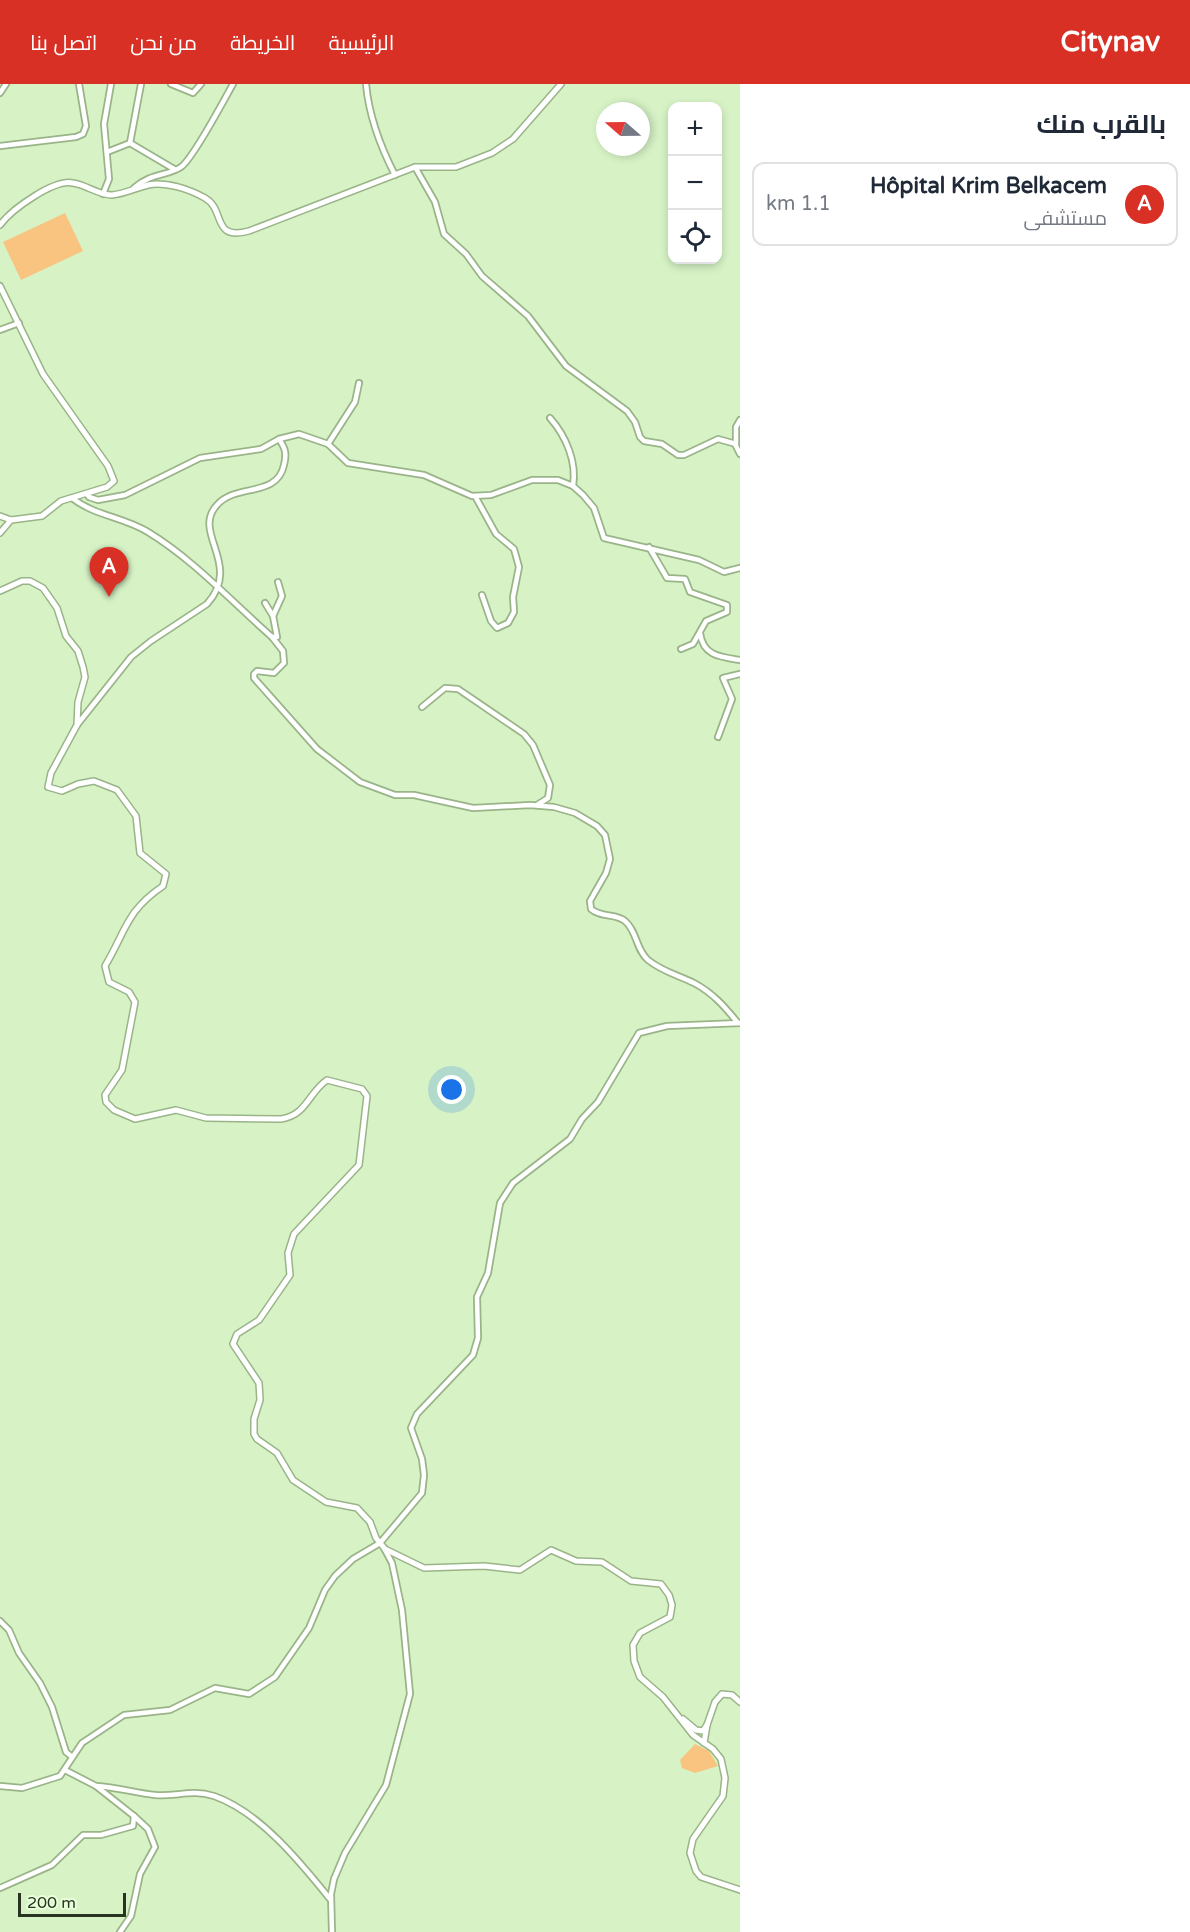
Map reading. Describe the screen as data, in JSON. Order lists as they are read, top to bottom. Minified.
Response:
{"scale_bar":"200 m","north":"left","page":{"header":"Citynav","nav":["الرئيسية","الخريطة","من نحن","اتصل بنا"],"heading":"بالقرب منك","map_buttons":["+","−"],"list":[{"mark":"A","name":"Hôpital Krim Belkacem","note":"مستشفى","value":"1.1 km"}],"pins":"A","scale":"200 m"}}
